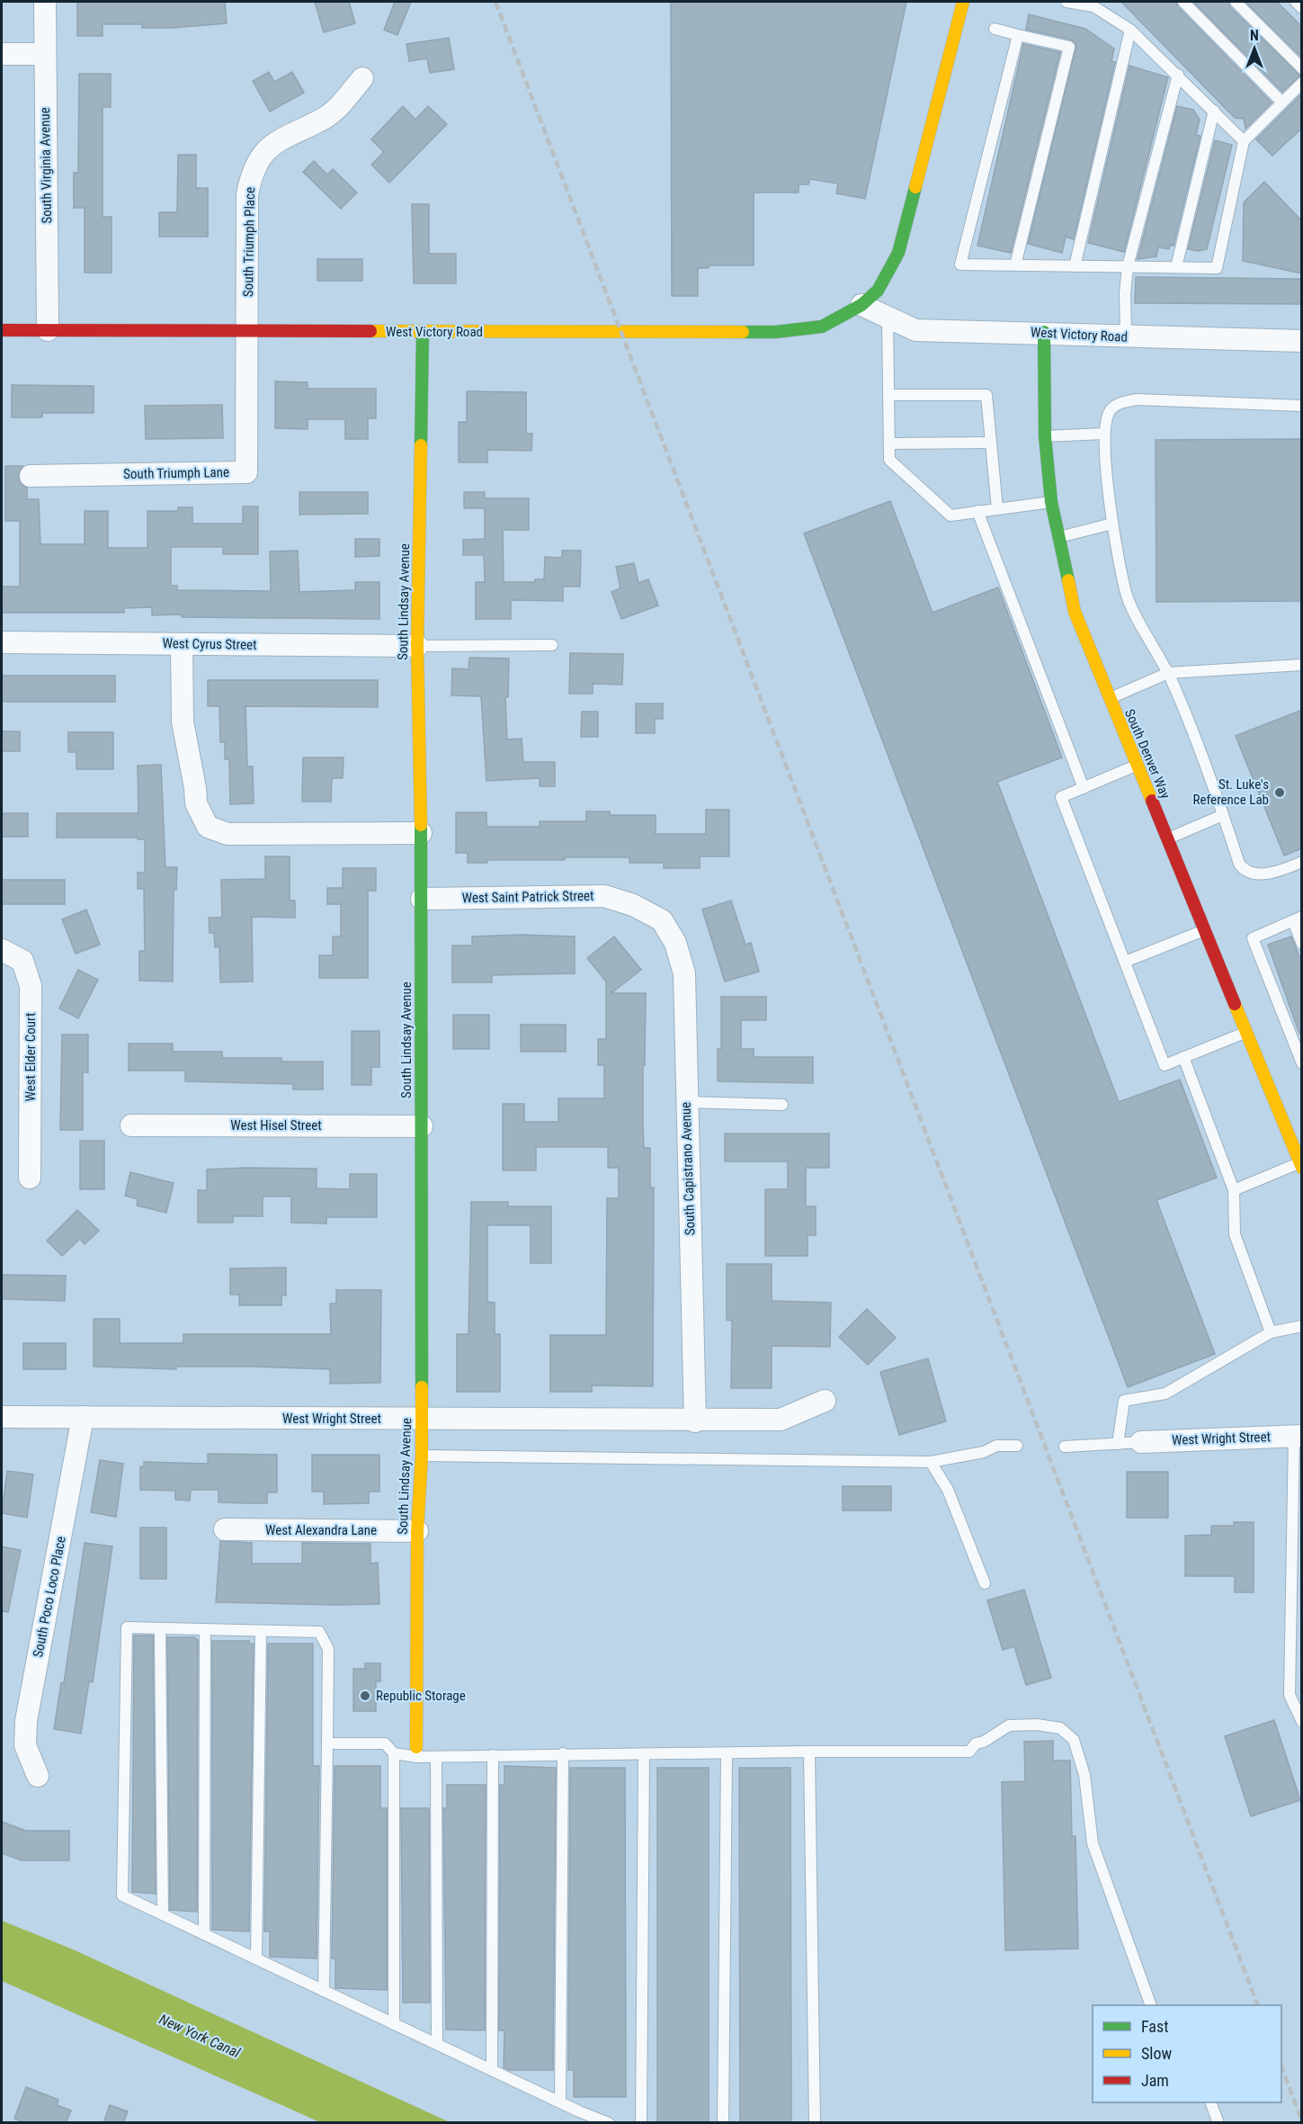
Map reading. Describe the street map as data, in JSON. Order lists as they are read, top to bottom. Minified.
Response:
{"streets":{"street":["South Virginia Avenue","South Triumph Place","West Victory Road","South Triumph Lane","South Lindsay Avenue","West Cyrus Street","South Denver Way","West Saint Patrick Street","West Elder Court","West Hisel Street","South Capistrano Avenue","West Wright Street","West Alexandra Lane","South Poco Loco Place"]},"crossings":[["South Virginia Avenue","West Victory Road"],["South Triumph Place","West Victory Road"],["South Triumph Place","South Triumph Lane"],["West Victory Road","South Triumph Lane"],["West Victory Road","South Lindsay Avenue"],["West Victory Road","South Denver Way"],["South Lindsay Avenue","West Cyrus Street"],["South Lindsay Avenue","West Saint Patrick Street"],["South Lindsay Avenue","West Hisel Street"],["South Lindsay Avenue","West Wright Street"],["South Lindsay Avenue","West Alexandra Lane"],["West Saint Patrick Street","South Capistrano Avenue"],["South Capistrano Avenue","West Wright Street"],["West Wright Street","South Poco Loco Place"]],"water":["New York Canal"],"places":["St. Luke's Reference Lab","Republic Storage"],"legend":["Fast","Slow","Jam"],"north":"top"}
